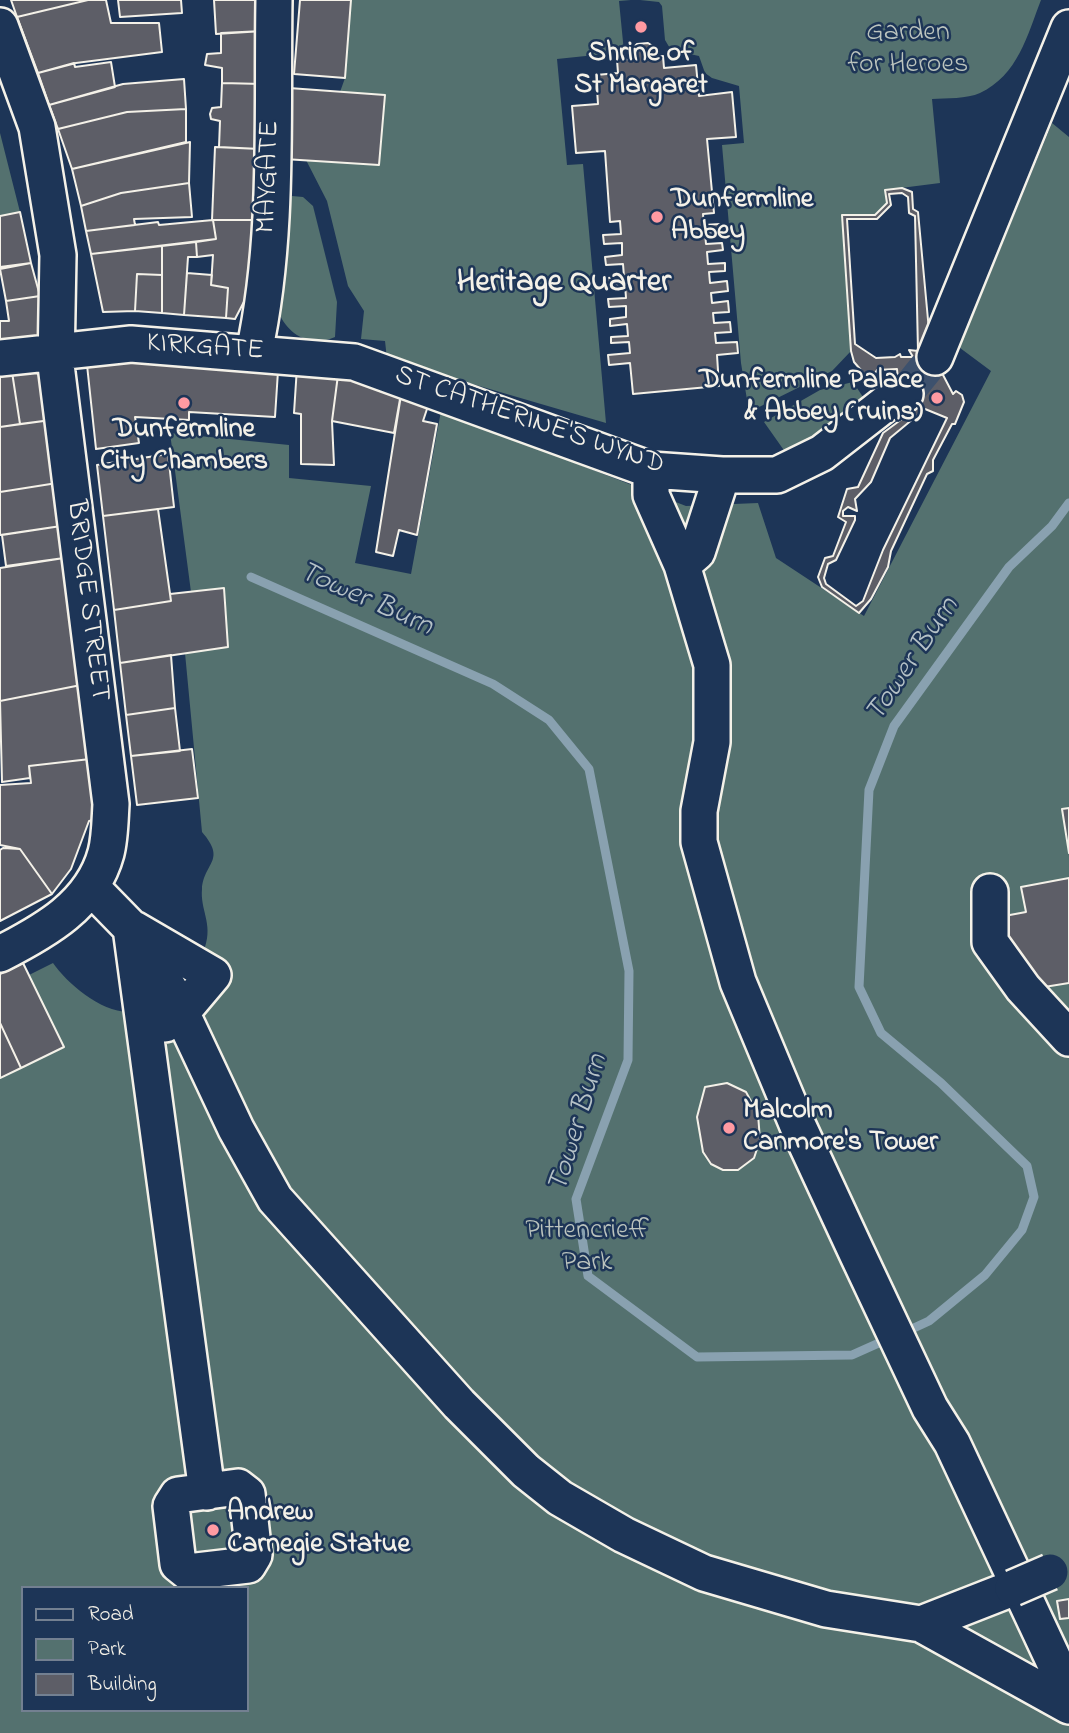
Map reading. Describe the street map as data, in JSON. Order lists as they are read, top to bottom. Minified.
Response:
{"streets":{"street":["MAYGATE","KIRKGATE","ST CATHERINE'S WYND","BRIDGE STREET"]},"crossings":[["MAYGATE","KIRKGATE"],["KIRKGATE","ST CATHERINE'S WYND"],["KIRKGATE","BRIDGE STREET"]],"districts":["Heritage Quarter"],"water":["Tower Burn"],"parks":["Garden for Heroes","Pittencrieff Park"],"places":["Shrine of St Margaret","Dunfermline Abbey","Dunfermline Palace & Abbey (ruins)","Dunfermline City Chambers","Malcolm Canmore's Tower","Andrew Carnegie Statue"],"legend":["Road","Park","Building"]}
